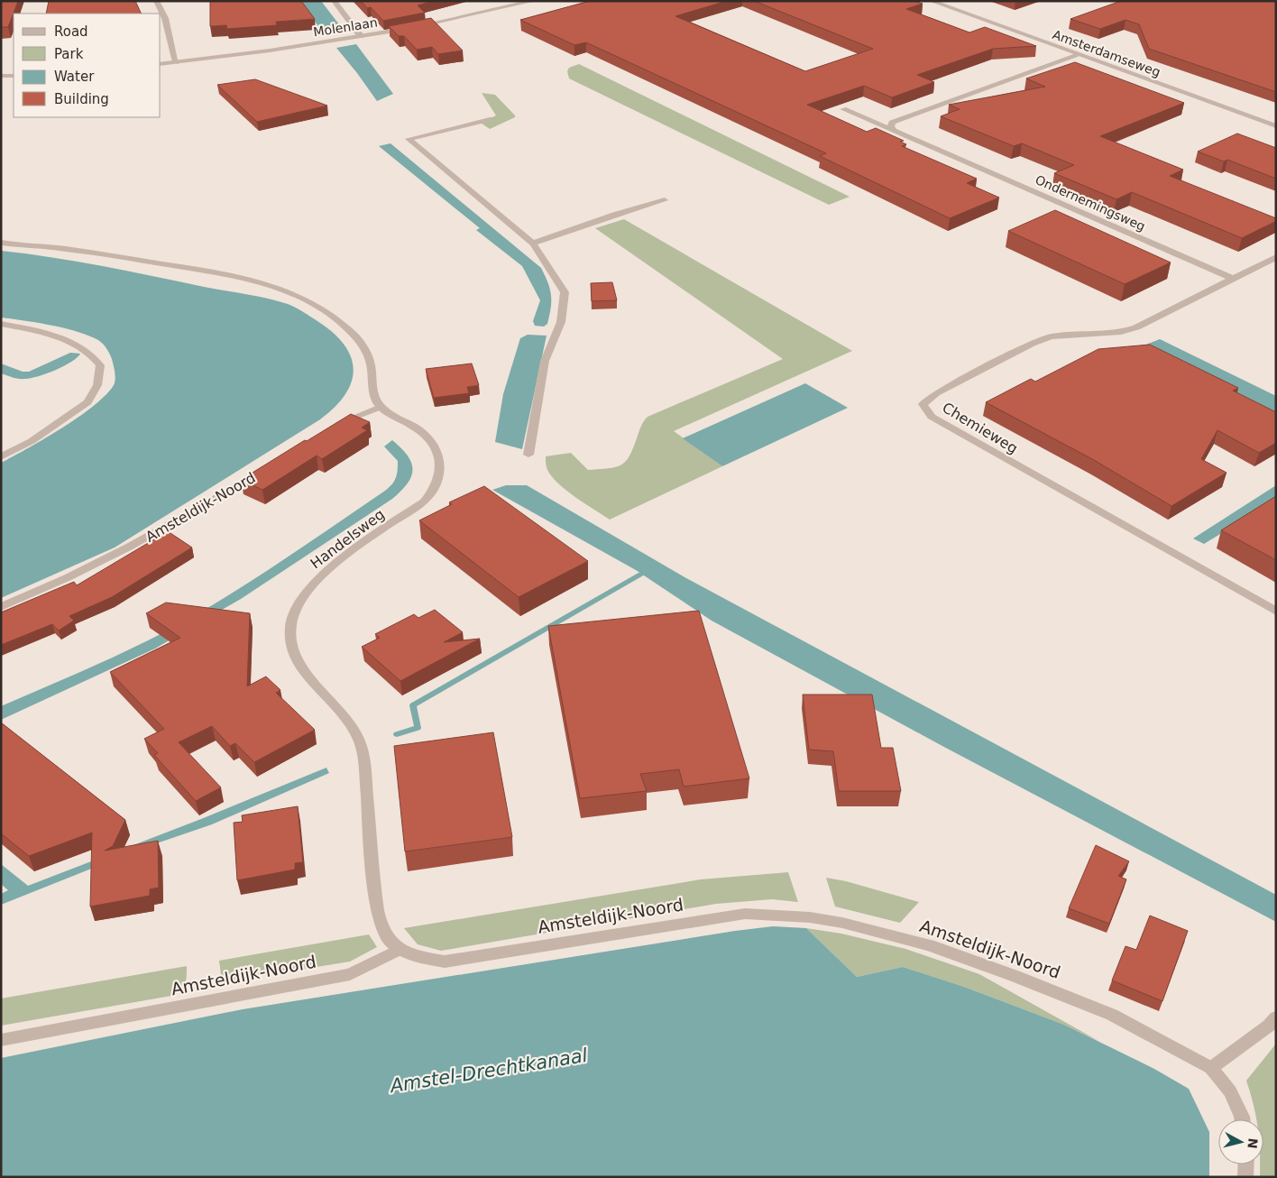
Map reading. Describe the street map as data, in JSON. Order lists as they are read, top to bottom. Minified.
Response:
{"streets":{"street":["Molenlaan","Amsterdamseweg","Ondernemingsweg","Chemieweg","Amsteldijk-Noord","Handelsweg"]},"crossings":[["Ondernemingsweg","Chemieweg"],["Amsteldijk-Noord","Handelsweg"]],"water":["Amstel-Drechtkanaal"],"legend":["Road","Park","Water","Building"],"north":"right"}
